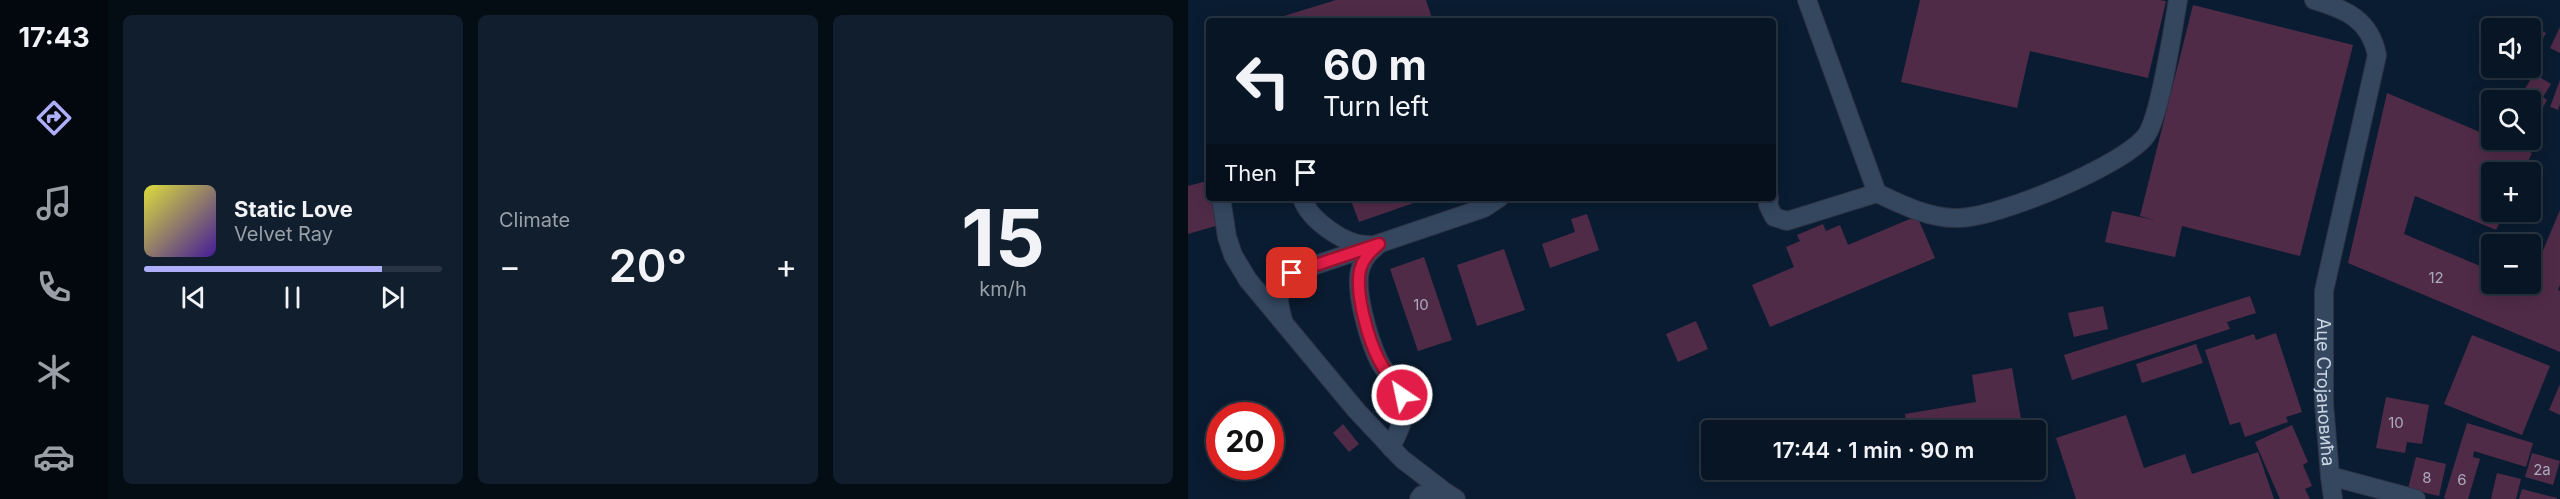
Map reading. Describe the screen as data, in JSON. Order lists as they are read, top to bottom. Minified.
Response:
{"streets":{"street":["Аце Стојановића"]},"house_numbers":["12","10","10","2a","8","6"],"page":{"tabs":"17:43","tile":["Climate",["15","km/h"]],"map_buttons":["+","−"],"turn":["60 m","Turn left"],"then":"Then","song":["Static Love","Velvet Ray"],"heat":["−","20°","+"],"limit":"20","trip":"17:44 · 1 min · 90 m"}}
